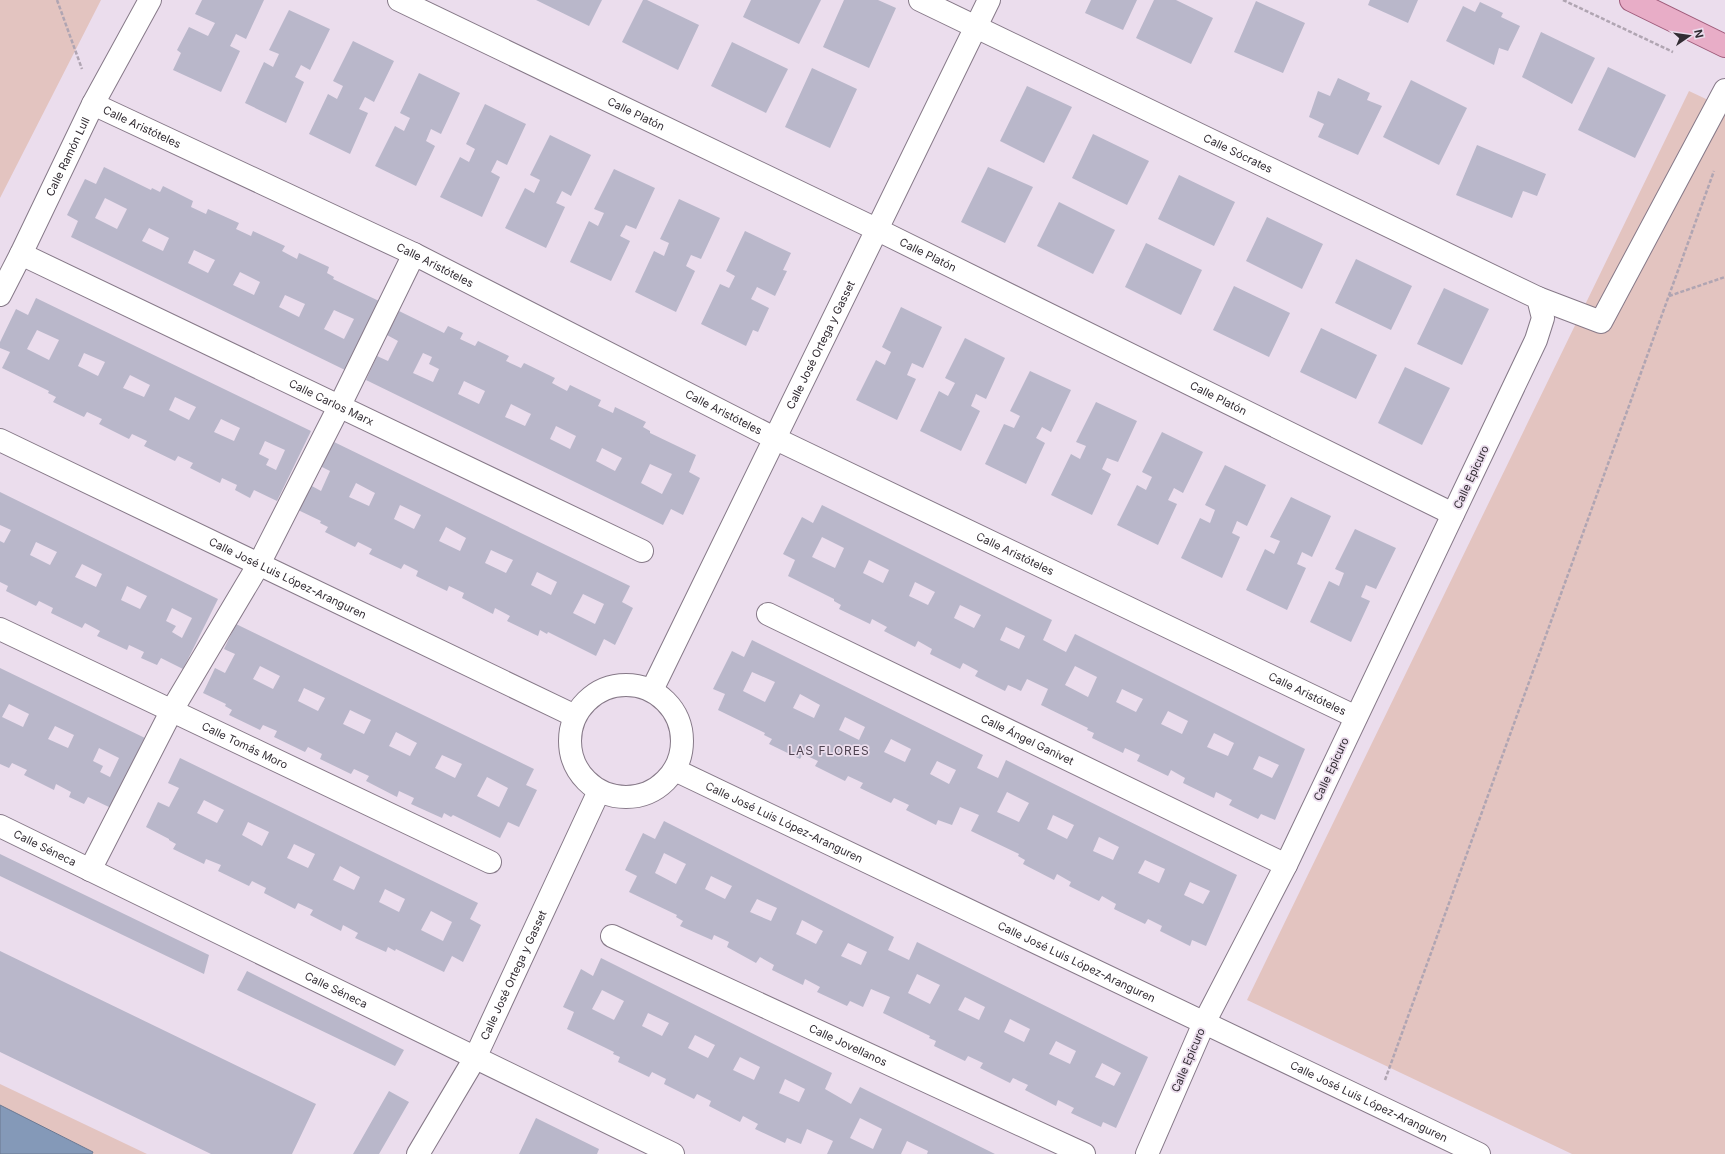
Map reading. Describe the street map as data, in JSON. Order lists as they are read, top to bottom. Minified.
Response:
{"streets":{"street":["Calle Platón","Calle Aristóteles","Calle Sócrates","Calle Ramón Lull","Calle José Ortega y Gasset","Calle Carlos Marx","Calle Epicuro","Calle José Luis López-Aranguren","Calle Ángel Ganivet","Calle Tomás Moro","Calle Séneca","Calle Jovellanos"]},"crossings":[["Calle Platón","Calle José Ortega y Gasset"],["Calle Platón","Calle Epicuro"],["Calle Aristóteles","Calle Ramón Lull"],["Calle Aristóteles","Calle José Ortega y Gasset"],["Calle Aristóteles","Calle Epicuro"],["Calle Sócrates","Calle José Ortega y Gasset"],["Calle Sócrates","Calle Epicuro"],["Calle Ramón Lull","Calle Carlos Marx"],["Calle José Ortega y Gasset","Calle José Luis López-Aranguren"],["Calle José Ortega y Gasset","Calle Séneca"],["Calle Epicuro","Calle José Luis López-Aranguren"],["Calle Epicuro","Calle Ángel Ganivet"]],"districts":["LAS FLORES"],"north":"right"}
